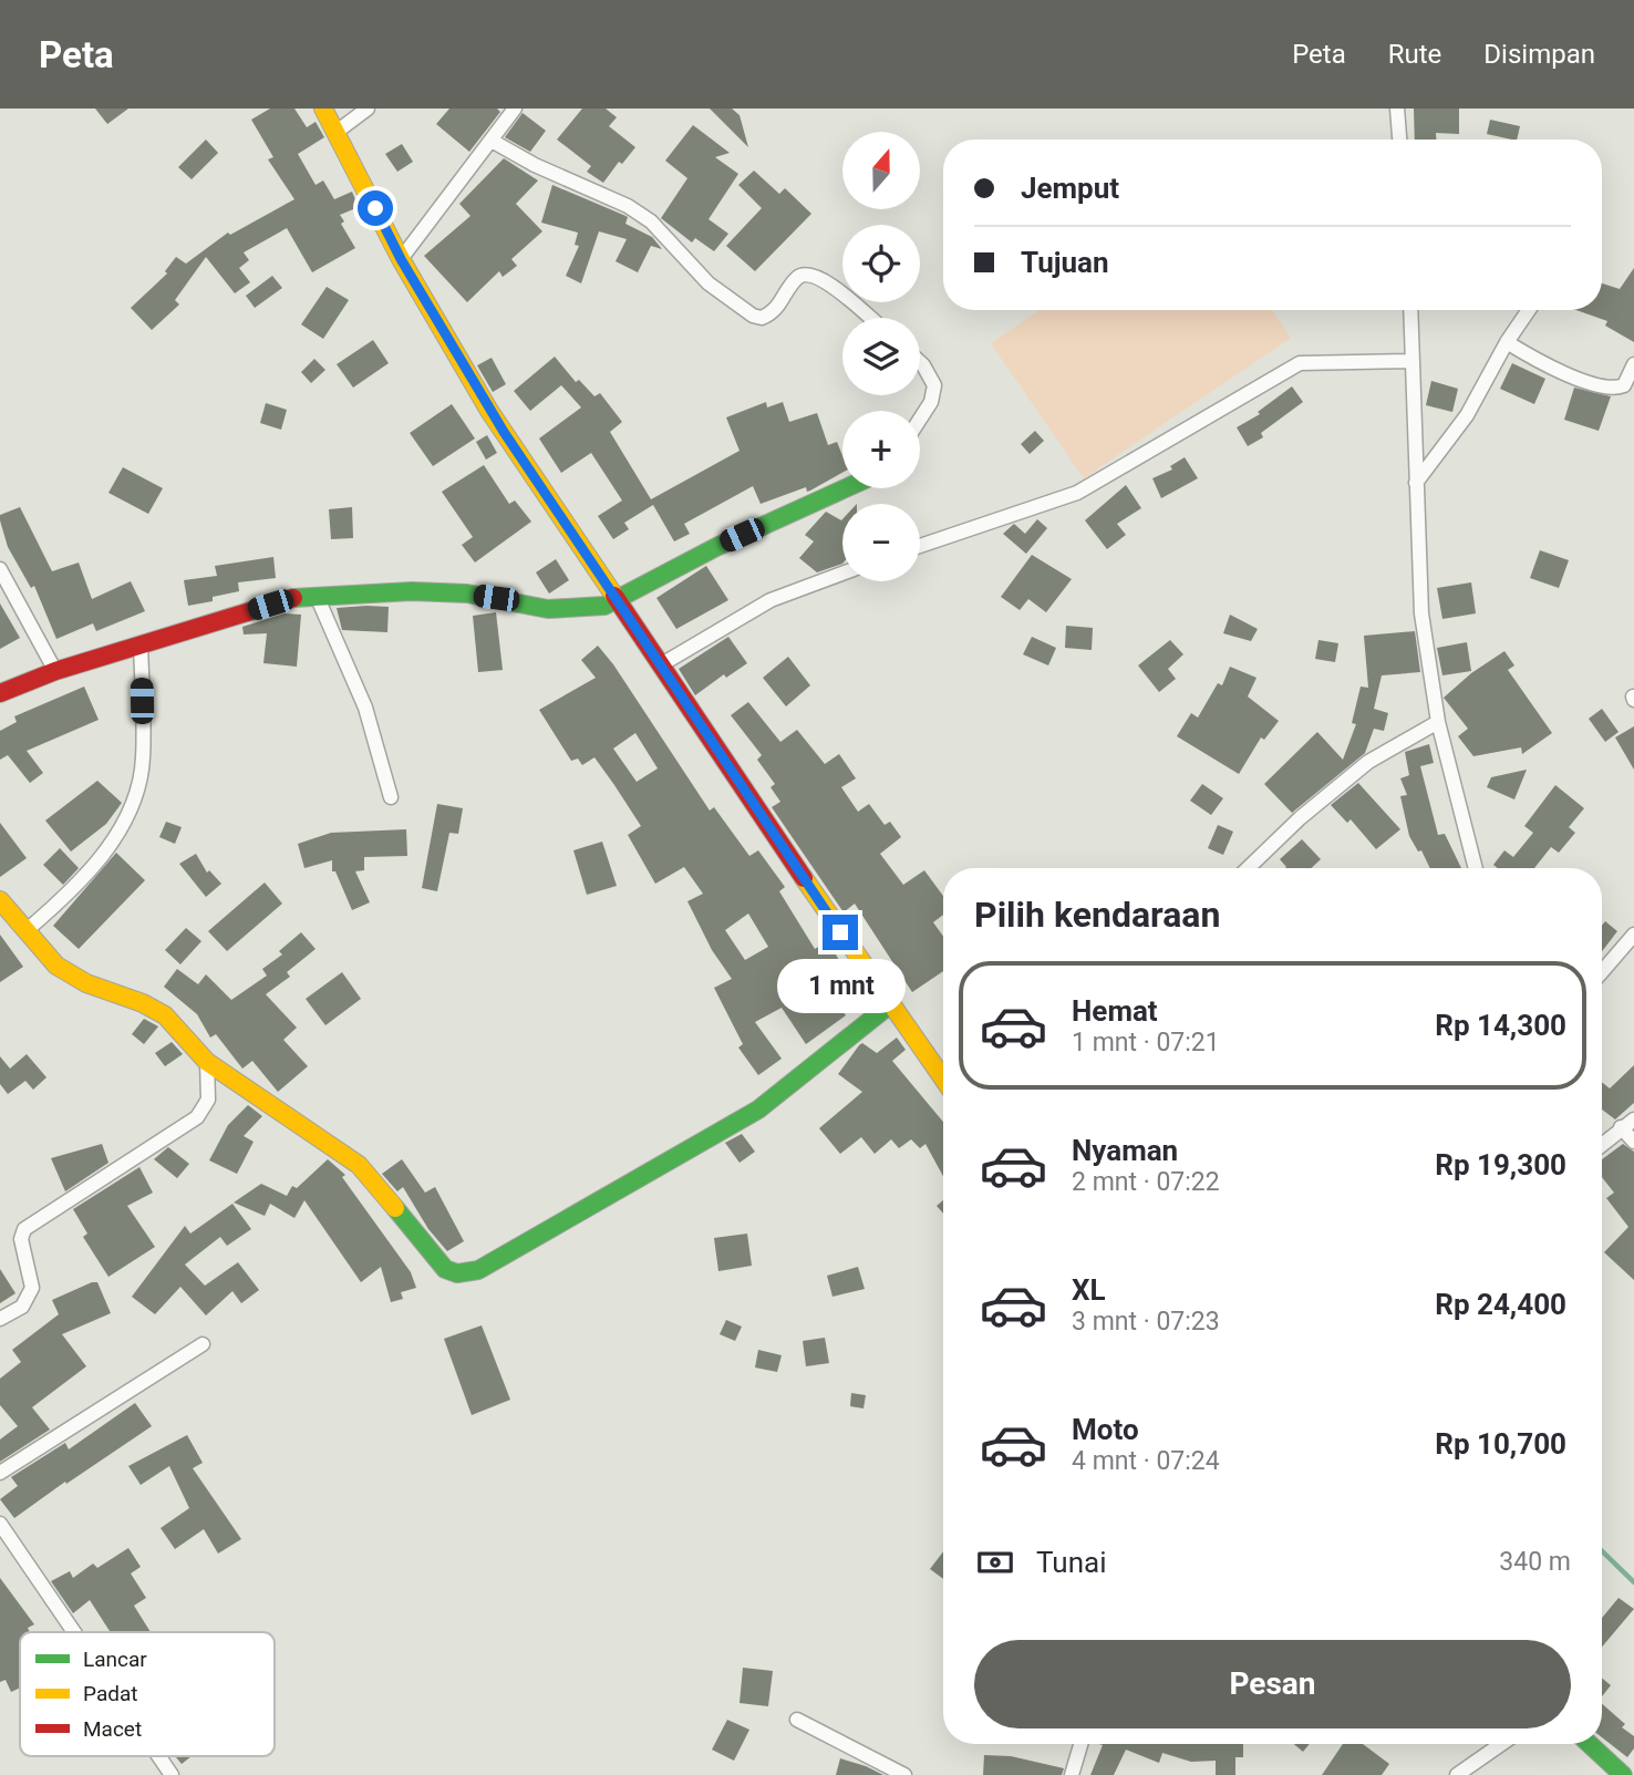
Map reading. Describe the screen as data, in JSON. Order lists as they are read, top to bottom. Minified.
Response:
{"legend":["Lancar","Padat","Macet"],"north":"top","page":{"header":"Peta","nav":["Peta","Rute","Disimpan"],"map_buttons":["+","−"],"banner":["Jemput","Tujuan"],"heading":"Pilih kendaraan","bubble":"1 mnt","list":[{"name":"Hemat","note":"1 mnt · 07:21","value":"Rp 14,300"},{"name":"Nyaman","note":"2 mnt · 07:22","value":"Rp 19,300"},{"name":"XL","note":"3 mnt · 07:23","value":"Rp 24,400"},{"name":"Moto","note":"4 mnt · 07:24","value":"Rp 10,700"}],"pay":["Tunai","340 m"],"buttons":"Pesan"}}
